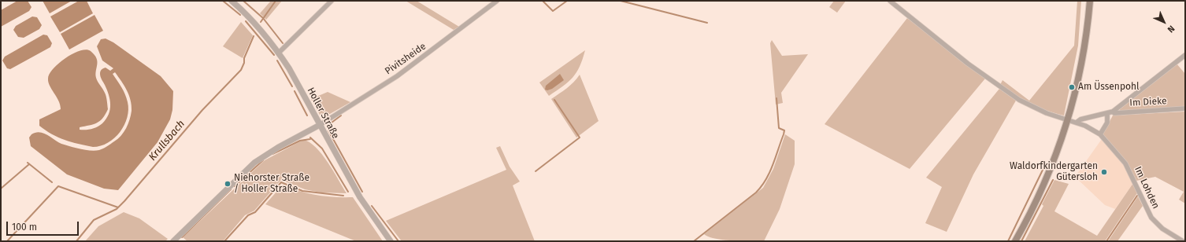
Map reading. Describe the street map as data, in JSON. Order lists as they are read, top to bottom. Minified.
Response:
{"streets":{"street":["Pivitsheide","Im Dieke","Holler Straße","Im Lohden"]},"crossings":[["Pivitsheide","Holler Straße"]],"water":["Krullsbach"],"places":["Am Üssenpohl","Waldorfkindergarten Gütersloh","Niehorster Straße / Holler Straße"],"scale_bar":"100 m","north":"bottom right"}
